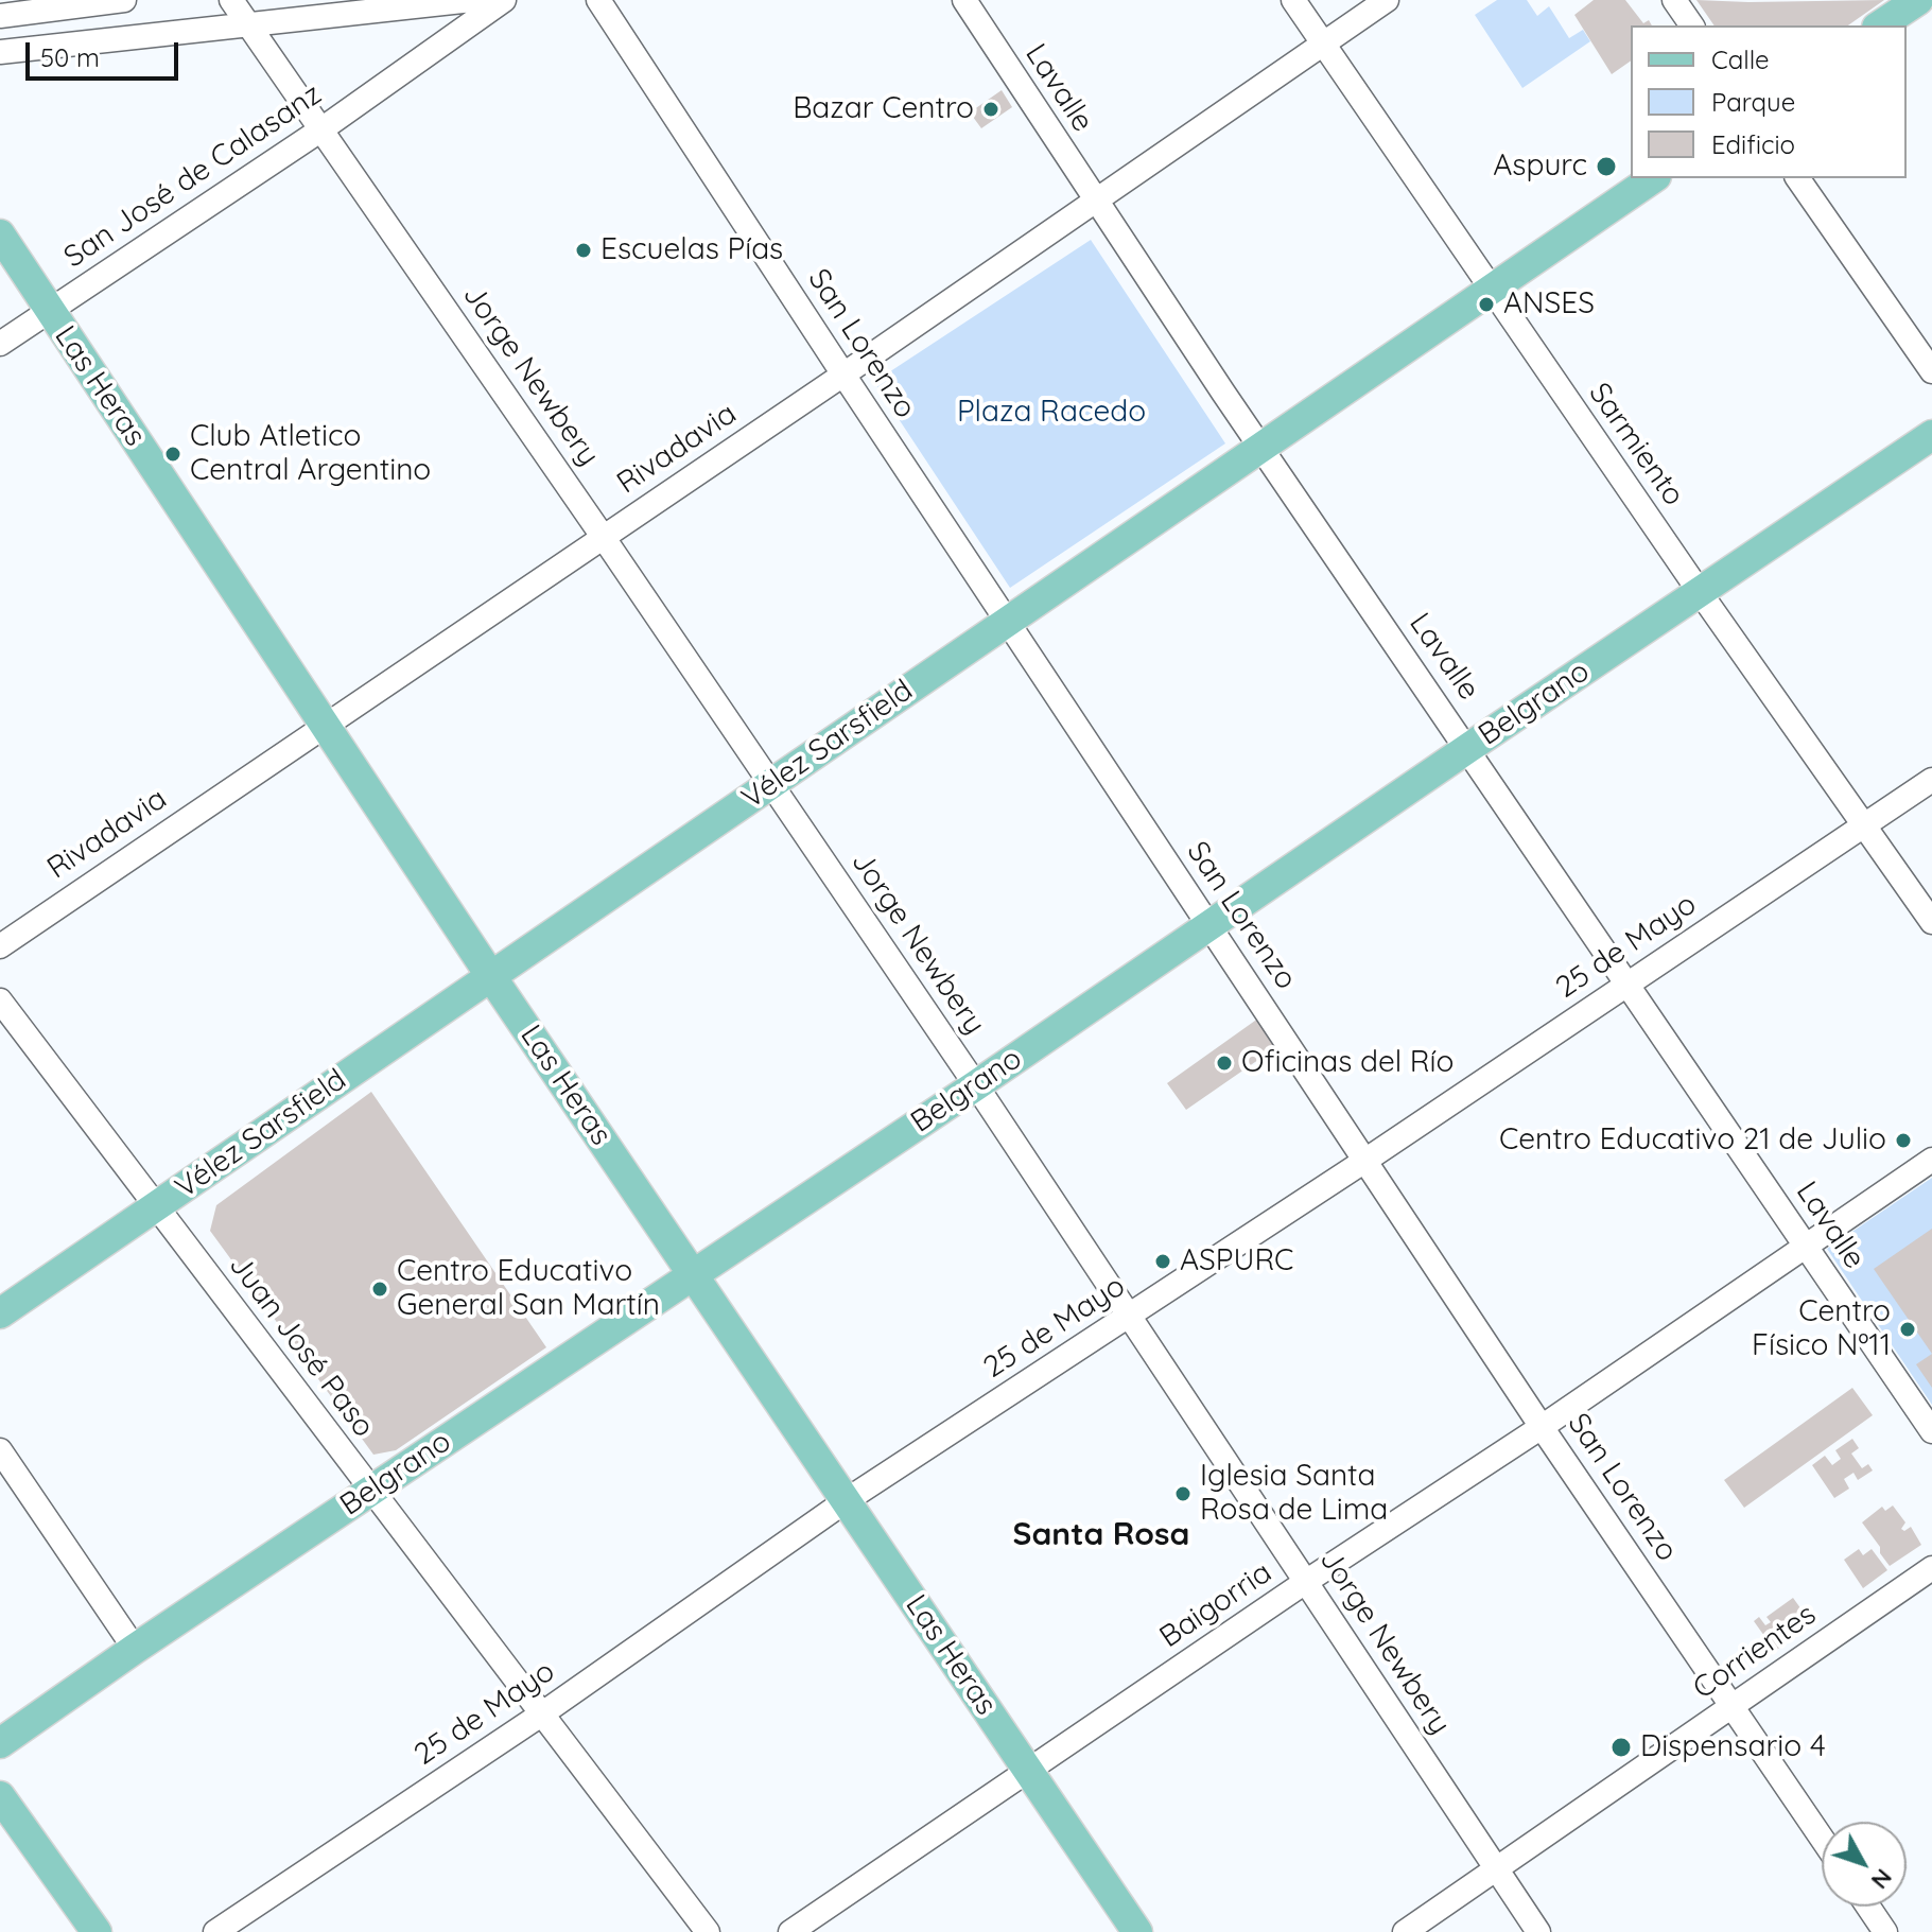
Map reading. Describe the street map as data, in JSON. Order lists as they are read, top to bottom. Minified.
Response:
{"streets":{"main road":["Las Heras","Belgrano","Vélez Sarsfield"],"street":["Lavalle","San José de Calasanz","San Lorenzo","Jorge Newbery","Sarmiento","Rivadavia","25 de Mayo","Juan José Paso","Baigorria","Corrientes"]},"crossings":[["Lavalle","Rivadavia"],["Lavalle","Belgrano"],["Lavalle","Vélez Sarsfield"],["Lavalle","25 de Mayo"],["Lavalle","Baigorria"],["San José de Calasanz","Jorge Newbery"],["San José de Calasanz","Las Heras"],["San Lorenzo","Rivadavia"],["San Lorenzo","Belgrano"],["San Lorenzo","Vélez Sarsfield"],["San Lorenzo","25 de Mayo"],["San Lorenzo","Baigorria"],["San Lorenzo","Corrientes"],["Jorge Newbery","Rivadavia"],["Jorge Newbery","Belgrano"],["Jorge Newbery","Vélez Sarsfield"],["Jorge Newbery","25 de Mayo"],["Jorge Newbery","Baigorria"],["Jorge Newbery","Corrientes"],["Las Heras","Rivadavia"],["Las Heras","Belgrano"],["Las Heras","Vélez Sarsfield"],["Las Heras","25 de Mayo"],["Las Heras","Baigorria"],["Sarmiento","Rivadavia"],["Sarmiento","Belgrano"],["Sarmiento","Vélez Sarsfield"],["Sarmiento","25 de Mayo"],["Belgrano","Juan José Paso"],["Vélez Sarsfield","Juan José Paso"],["25 de Mayo","Juan José Paso"]],"districts":["Santa Rosa"],"parks":["Plaza Racedo"],"places":["Bazar Centro","Aspurc","Escuelas Pías","ANSES","Club Atletico Central Argentino","Oficinas del Río","Centro Educativo 21 de Julio","ASPURC","Centro Educativo General San Martín","Centro Físico Nº11","Iglesia Santa Rosa de Lima","Dispensario 4"],"legend":["Calle","Parque","Edificio"],"scale_bar":"50 m","north":"bottom right"}
